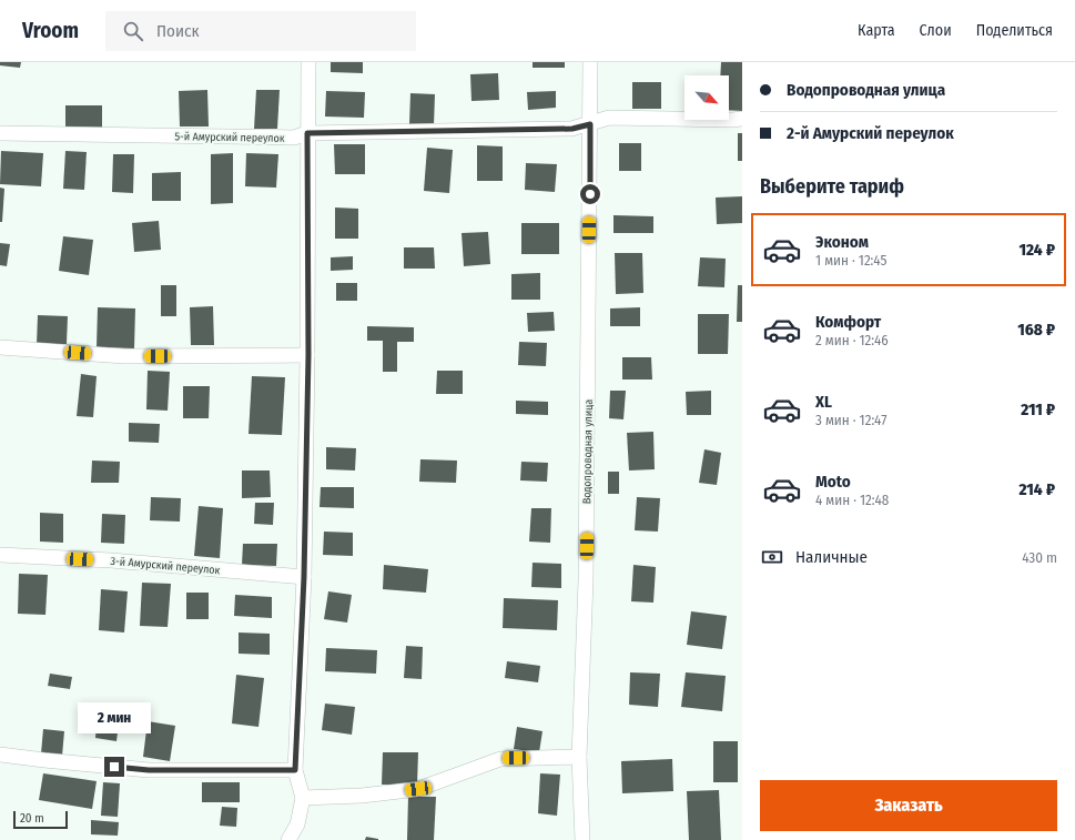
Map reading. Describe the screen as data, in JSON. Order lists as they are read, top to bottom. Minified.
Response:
{"streets":{"street":["5-й Амурский переулок","Водопроводная улица","3-й Амурский переулок"]},"crossings":[["5-й Амурский переулок","Водопроводная улица"]],"scale_bar":"20 m","north":"bottom right","page":{"header":"Vroom","search":"Поиск","nav":["Карта","Слои","Поделиться"],"banner":["Водопроводная улица","2-й Амурский переулок"],"heading":"Выберите тариф","list":[{"name":"Эконом","note":"1 мин · 12:45","value":"124 ₽"},{"name":"Комфорт","note":"2 мин · 12:46","value":"168 ₽"},{"name":"XL","note":"3 мин · 12:47","value":"211 ₽"},{"name":"Moto","note":"4 мин · 12:48","value":"214 ₽"}],"pay":["Наличные","430 m"],"bubble":"2 мин","buttons":"Заказать","scale":"20 m"}}
